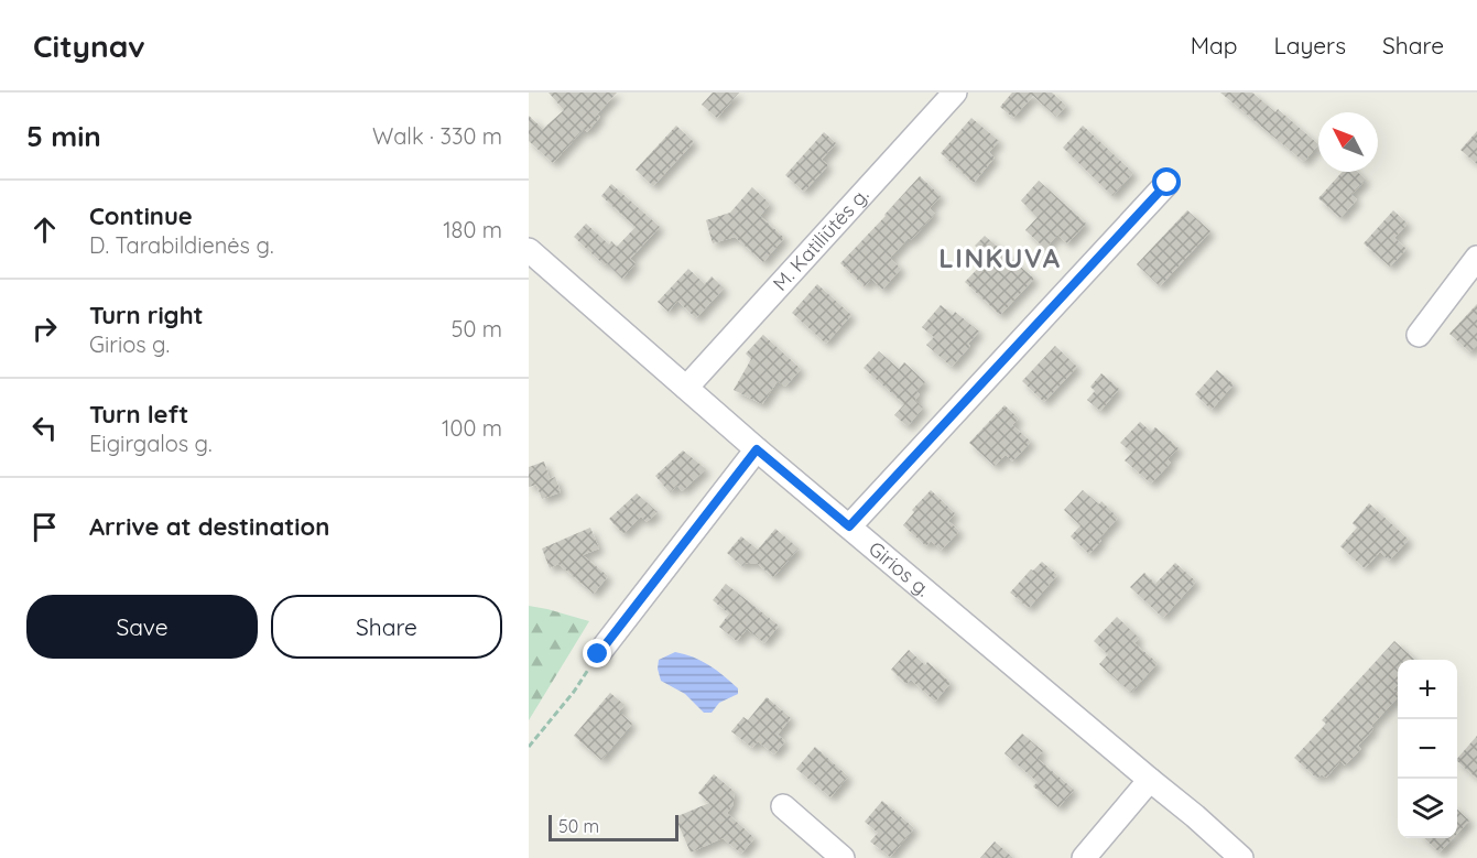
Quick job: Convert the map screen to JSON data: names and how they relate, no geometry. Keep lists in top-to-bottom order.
{
  "streets": {
    "street": ["M. Katiliūtės g.", "Girios g."]
  },
  "crossings": [
    ["M. Katiliūtės g.", "Girios g."]
  ],
  "districts": ["LINKUVA"],
  "scale_bar": "50 m",
  "north": "top left",
  "page": {
    "header": "Citynav",
    "nav": ["Map", "Layers", "Share"],
    "heading": ["5 min", "Walk · 330 m"],
    "list": [
      ["Continue", "D. Tarabildienės g.", "180 m"],
      ["Turn right", "Girios g.", "50 m"],
      ["Turn left", "Eigirgalos g.", "100 m"],
      "Arrive at destination"
    ],
    "buttons": ["Save", "Share"],
    "map_buttons": ["+", "−"],
    "scale": "50 m"
  }
}
